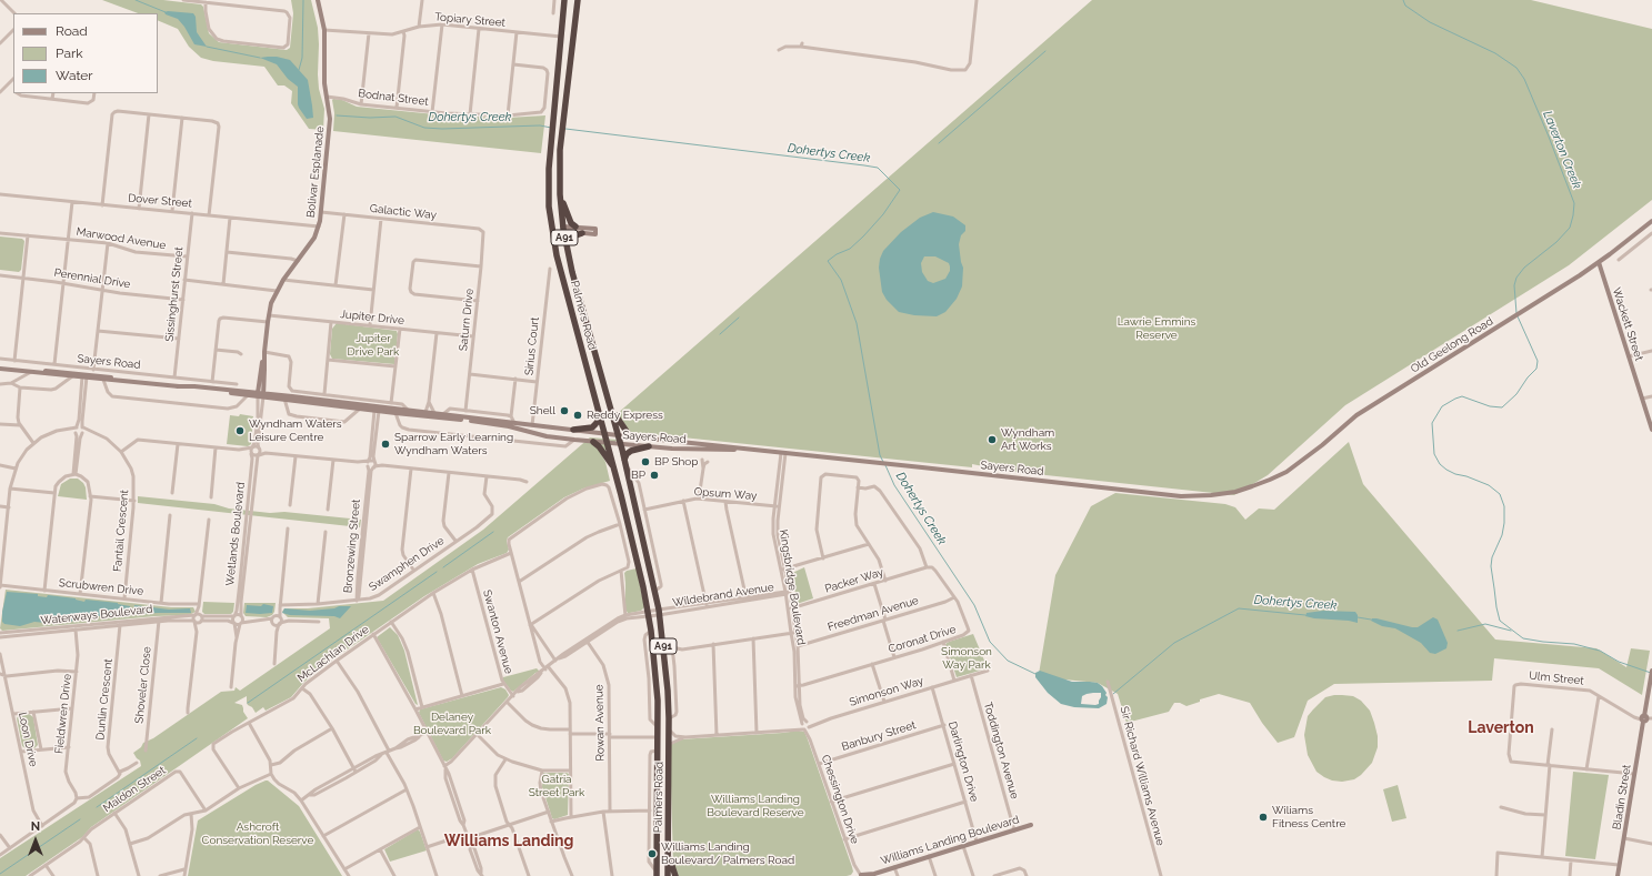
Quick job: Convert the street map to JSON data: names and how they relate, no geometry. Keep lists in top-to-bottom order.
{
  "streets": {
    "highway": ["A91", "Palmers Road"],
    "main road": [
      "Bolivar Esplanade",
      "Wackett Street",
      "Old Geelong Road",
      "Sayers Road",
      "Bladin Street",
      "Williams Landing Boulevard"
    ],
    "street": [
      "Topiary Street",
      "Bodnat Street",
      "Dover Street",
      "Galactic Way",
      "Marwood Avenue",
      "Perennial Drive",
      "Sissinghurst Street",
      "Jupiter Drive",
      "Saturn Drive",
      "Sirius Court",
      "Opsum Way",
      "Fantail Crescent",
      "Wetlands Boulevard",
      "Bronzewing Street",
      "Swamphen Drive",
      "Packer Way",
      "Scrubwren Drive",
      "Kingsbridge Boulevard",
      "Wildebrand Avenue",
      "Freedman Avenue",
      "Waterways Boulevard",
      "Swanton Avenue",
      "Coronat Drive",
      "McLachlan Drive",
      "Ulm Street",
      "Shoveler Close",
      "Simonson Way",
      "Dunlin Crescent",
      "Fieldwren Drive",
      "Rowan Avenue",
      "Banbury Street",
      "Loon Drive",
      "Toddington Avenue",
      "Darlington Drive",
      "Sir Richard Williams Avenue",
      "Maldon Street",
      "Chessington Drive"
    ]
  },
  "crossings": [
    ["Topiary Street", "Bolivar Esplanade"],
    ["Topiary Street", "Palmers Road"],
    ["Bodnat Street", "Bolivar Esplanade"],
    ["Bolivar Esplanade", "Dover Street"],
    ["Bolivar Esplanade", "Galactic Way"],
    ["Bolivar Esplanade", "Jupiter Drive"],
    ["Bolivar Esplanade", "Sayers Road"],
    ["Dover Street", "Sissinghurst Street"],
    ["Galactic Way", "Saturn Drive"],
    ["Marwood Avenue", "Sissinghurst Street"],
    ["Perennial Drive", "Sissinghurst Street"],
    ["Sissinghurst Street", "Sayers Road"],
    ["Palmers Road", "Sayers Road"],
    ["Palmers Road", "Opsum Way"],
    ["Palmers Road", "Wildebrand Avenue"],
    ["Jupiter Drive", "Saturn Drive"],
    ["Saturn Drive", "Sayers Road"],
    ["Wackett Street", "Old Geelong Road"],
    ["Old Geelong Road", "Sayers Road"],
    ["Sirius Court", "Sayers Road"],
    ["Sayers Road", "Kingsbridge Boulevard"],
    ["Opsum Way", "Kingsbridge Boulevard"],
    ["Fantail Crescent", "Scrubwren Drive"],
    ["Bronzewing Street", "Swamphen Drive"],
    ["Packer Way", "Kingsbridge Boulevard"],
    ["Packer Way", "Coronat Drive"],
    ["Kingsbridge Boulevard", "Wildebrand Avenue"],
    ["Kingsbridge Boulevard", "Freedman Avenue"],
    ["Kingsbridge Boulevard", "Coronat Drive"],
    ["Kingsbridge Boulevard", "Simonson Way"],
    ["Kingsbridge Boulevard", "Chessington Drive"],
    ["Freedman Avenue", "Coronat Drive"],
    ["Waterways Boulevard", "Shoveler Close"],
    ["Waterways Boulevard", "Dunlin Crescent"],
    ["Waterways Boulevard", "Fieldwren Drive"],
    ["Swanton Avenue", "McLachlan Drive"],
    ["Ulm Street", "Bladin Street"],
    ["Simonson Way", "Toddington Avenue"],
    ["Simonson Way", "Darlington Drive"],
    ["Simonson Way", "Chessington Drive"],
    ["Banbury Street", "Darlington Drive"],
    ["Banbury Street", "Chessington Drive"],
    ["Toddington Avenue", "Williams Landing Boulevard"],
    ["Darlington Drive", "Williams Landing Boulevard"],
    ["Chessington Drive", "Williams Landing Boulevard"]
  ],
  "districts": ["Laverton", "Williams Landing"],
  "water": ["Dohertys Creek", "Laverton Creek"],
  "parks": [
    "Lawrie Emmins Reserve",
    "Jupiter Drive Park",
    "Simonson Way Park",
    "Delaney Boulevard Park",
    "Gatria Street Park",
    "Williams Landing Boulevard Reserve",
    "Ashcroft Conservation Reserve"
  ],
  "places": [
    "Shell",
    "Reddy Express",
    "Wyndham Waters Leisure Centre",
    "Wyndham Art Works",
    "Sparrow Early Learning Wyndham Waters",
    "BP Shop",
    "BP",
    "Wiliams Fitness Centre",
    "Williams Landing Boulevard/ Palmers Road"
  ],
  "legend": ["Road", "Park", "Water"],
  "north": "top"
}
